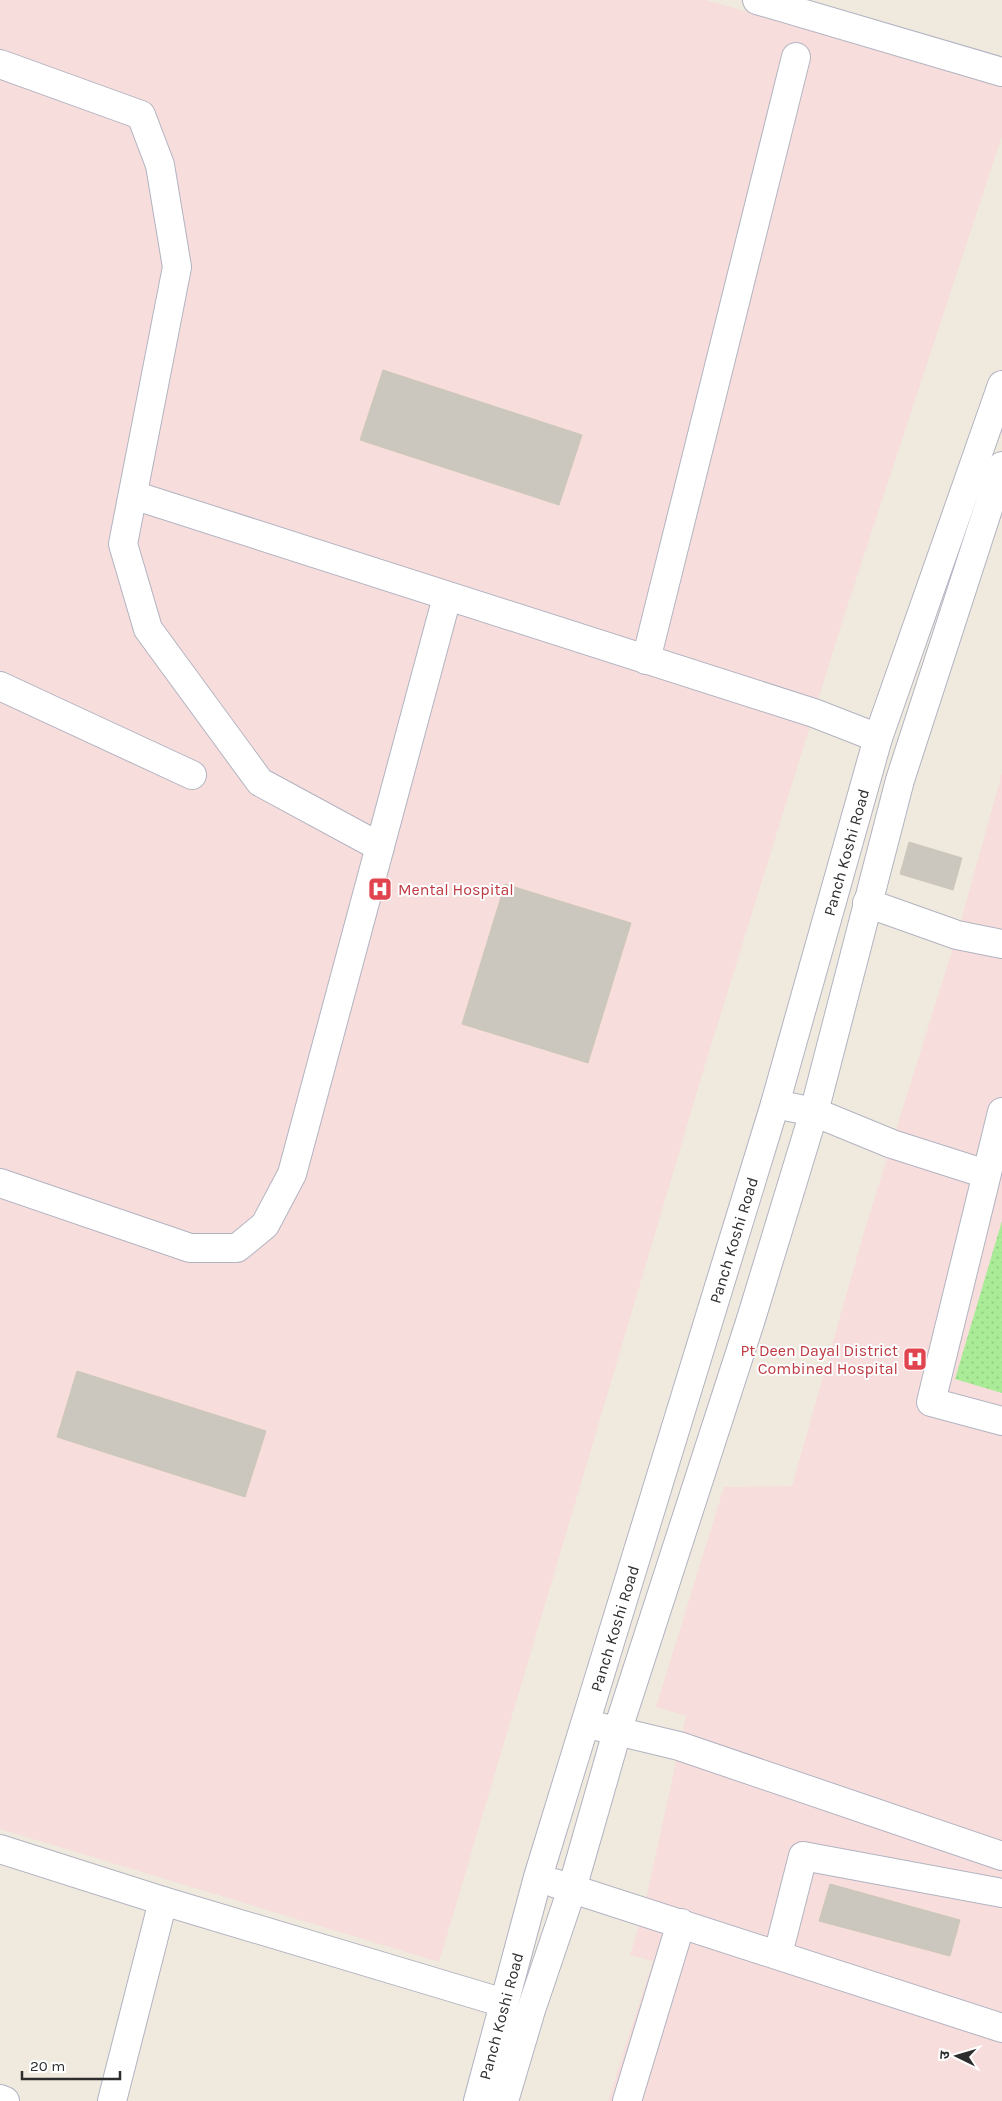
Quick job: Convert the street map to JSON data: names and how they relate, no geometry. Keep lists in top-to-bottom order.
{
  "streets": {
    "street": ["Panch Koshi Road"]
  },
  "places": {
    "hospital": ["Mental Hospital", "Pt Deen Dayal District Combined Hospital"]
  },
  "scale_bar": "20 m",
  "north": "left"
}
